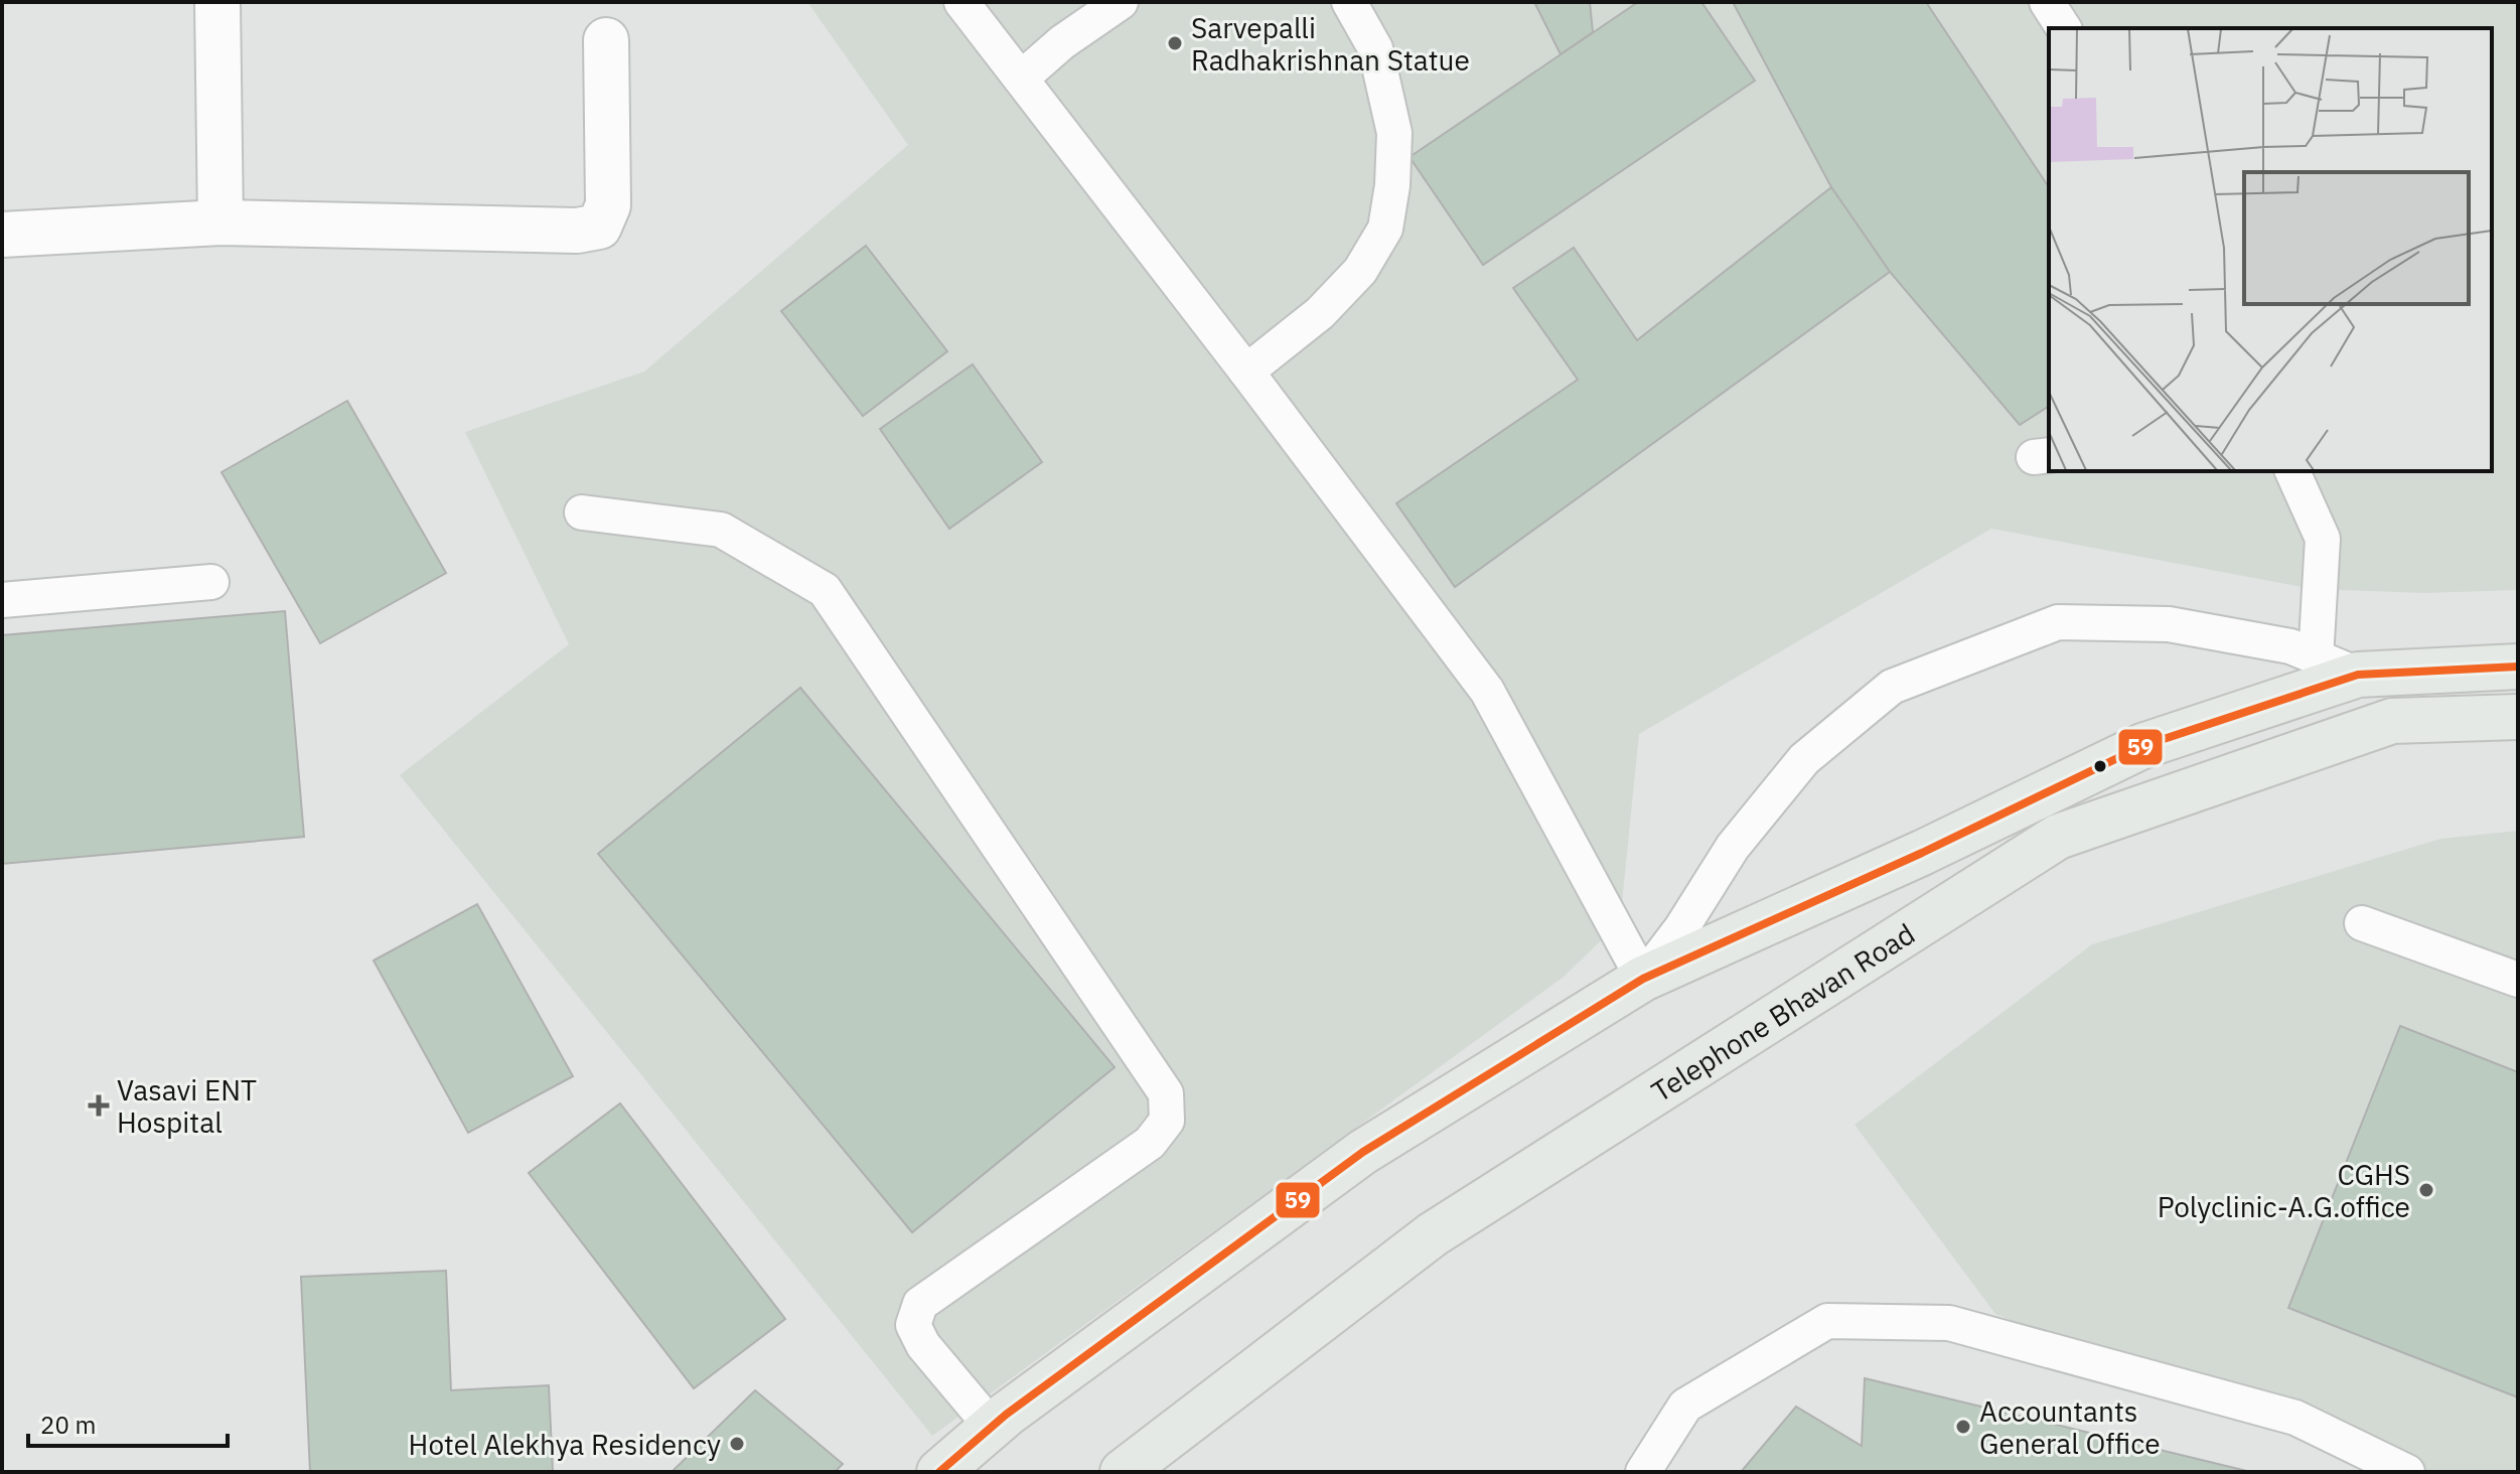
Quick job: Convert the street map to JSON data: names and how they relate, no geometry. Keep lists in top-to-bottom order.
{
  "streets": {
    "main road": ["Telephone Bhavan Road"]
  },
  "places": {
    "other": [
      "Sarvepalli Radhakrishnan Statue",
      "CGHS Polyclinic-A.G.office",
      "Accountants General Office",
      "Hotel Alekhya Residency"
    ],
    "health": ["Vasavi ENT Hospital"]
  },
  "lines": ["transit line 59"],
  "scale_bar": "20 m"
}
